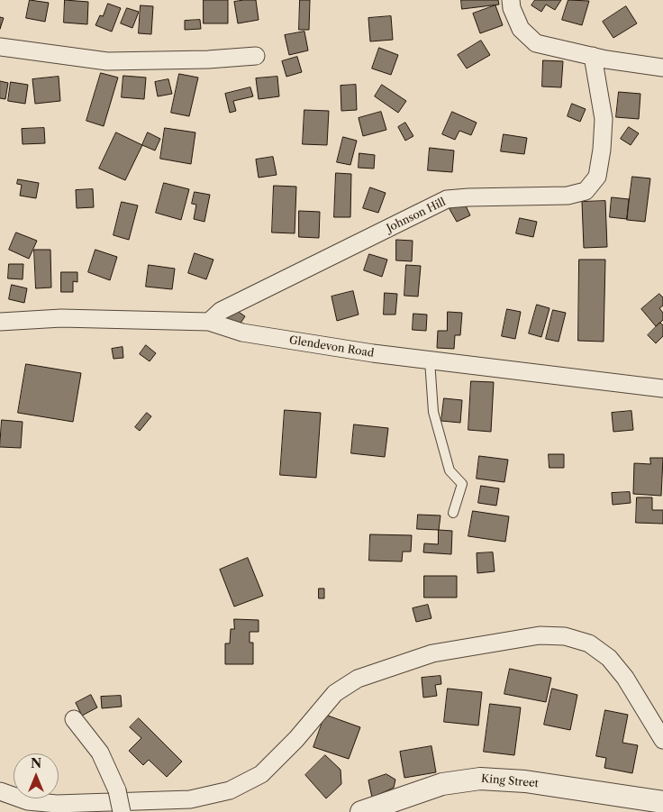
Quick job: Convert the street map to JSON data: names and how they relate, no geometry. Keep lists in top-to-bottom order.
{
  "streets": {
    "street": ["Johnson Hill", "Glendevon Road", "King Street"]
  },
  "crossings": [
    ["Johnson Hill", "Glendevon Road"]
  ],
  "north": "top"
}
